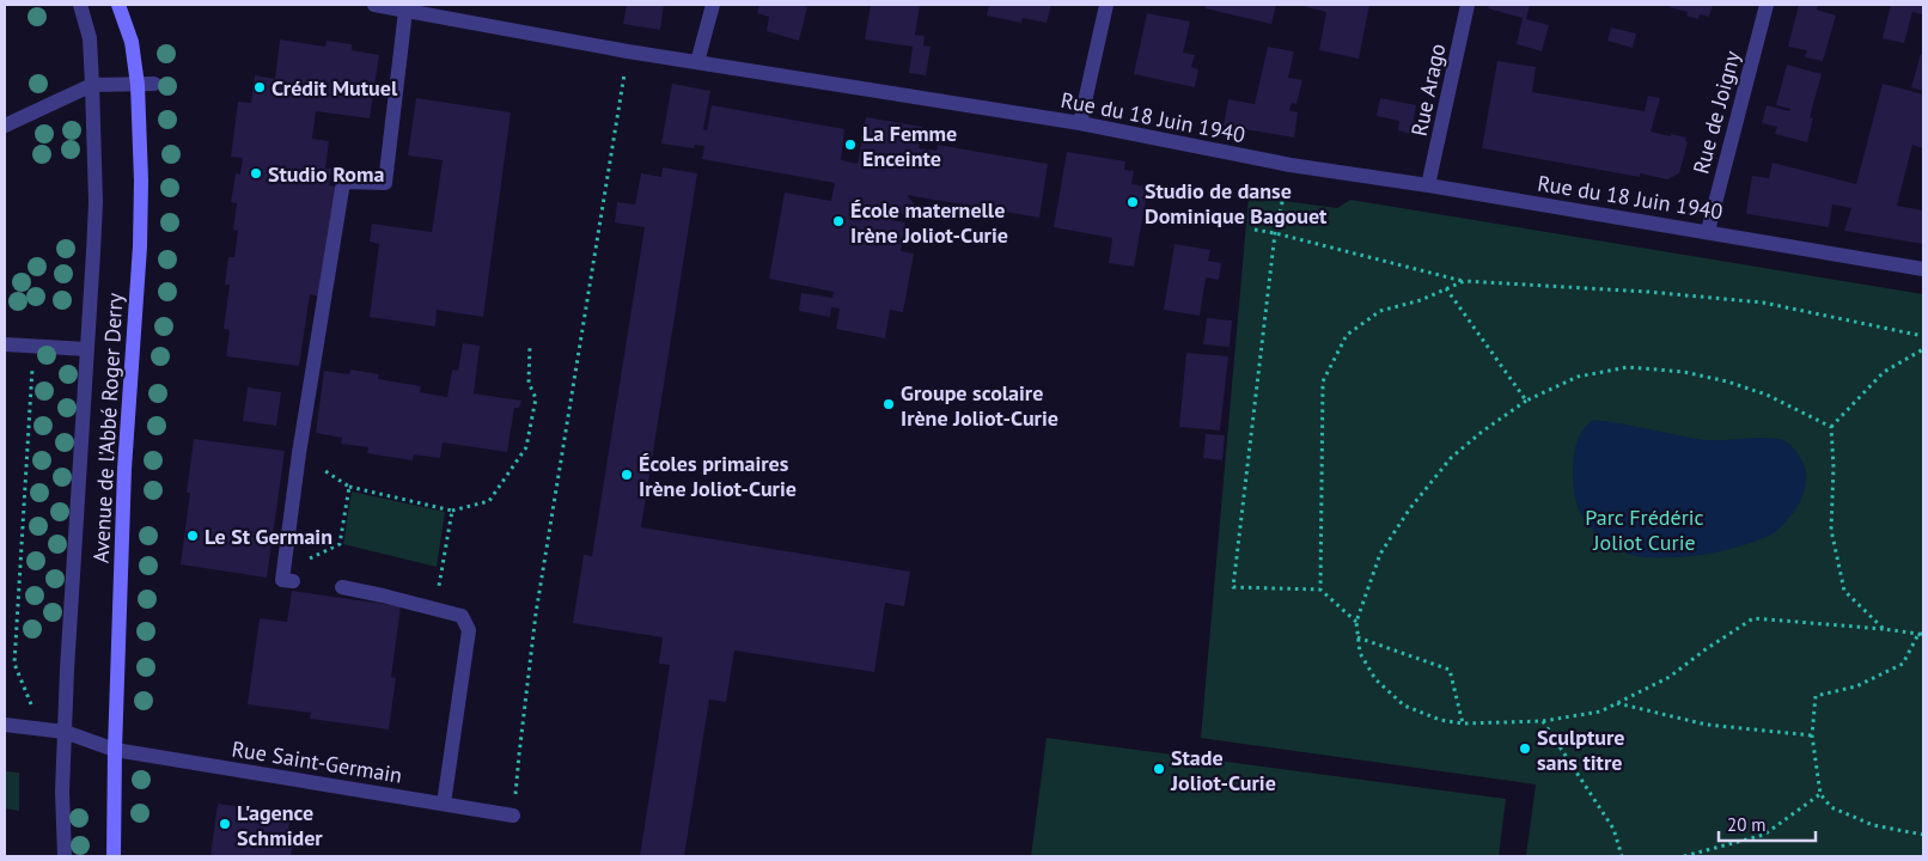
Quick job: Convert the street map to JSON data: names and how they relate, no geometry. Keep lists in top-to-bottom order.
{
  "streets": {
    "main road": ["Avenue de l'Abbé Roger Derry"],
    "street": [
      "Rue Arago",
      "Rue de Joigny",
      "Rue du 18 Juin 1940",
      "Rue Saint-Germain"
    ]
  },
  "crossings": [
    ["Rue Arago", "Rue du 18 Juin 1940"],
    ["Rue de Joigny", "Rue du 18 Juin 1940"],
    ["Avenue de l'Abbé Roger Derry", "Rue Saint-Germain"]
  ],
  "parks": ["Parc Frédéric Joliot Curie"],
  "places": [
    "Crédit Mutuel",
    "La Femme Enceinte",
    "Studio Roma",
    "Studio de danse Dominique Bagouet",
    "École maternelle Irène Joliot-Curie",
    "Groupe scolaire Irène Joliot-Curie",
    "Écoles primaires Irène Joliot-Curie",
    "Le St Germain",
    "Sculpture sans titre",
    "Stade Joliot-Curie",
    "L'agence Schmider"
  ],
  "scale_bar": "20 m"
}
